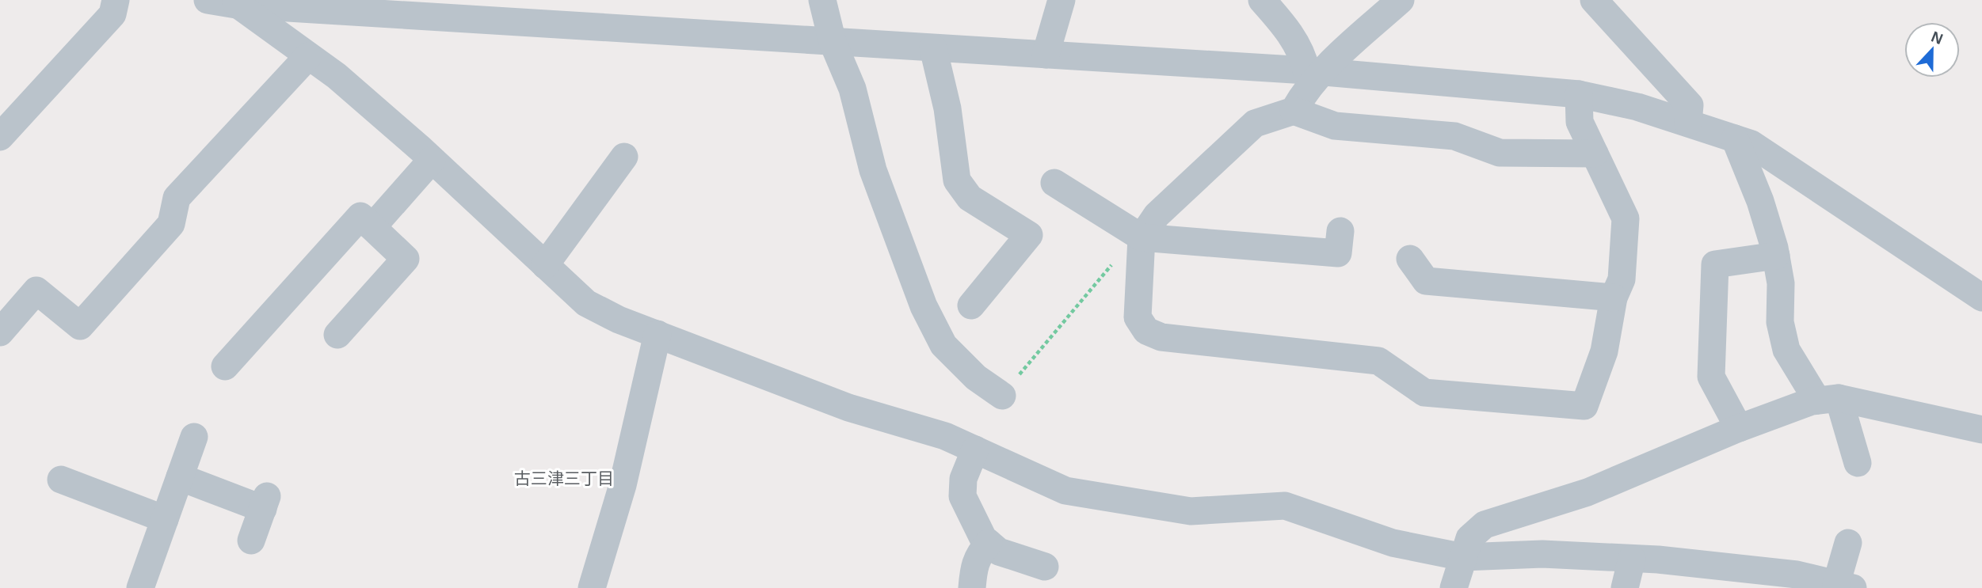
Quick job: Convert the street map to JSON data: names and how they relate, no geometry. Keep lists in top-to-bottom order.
{
  "districts": ["古三津三丁目"],
  "north": "top"
}
